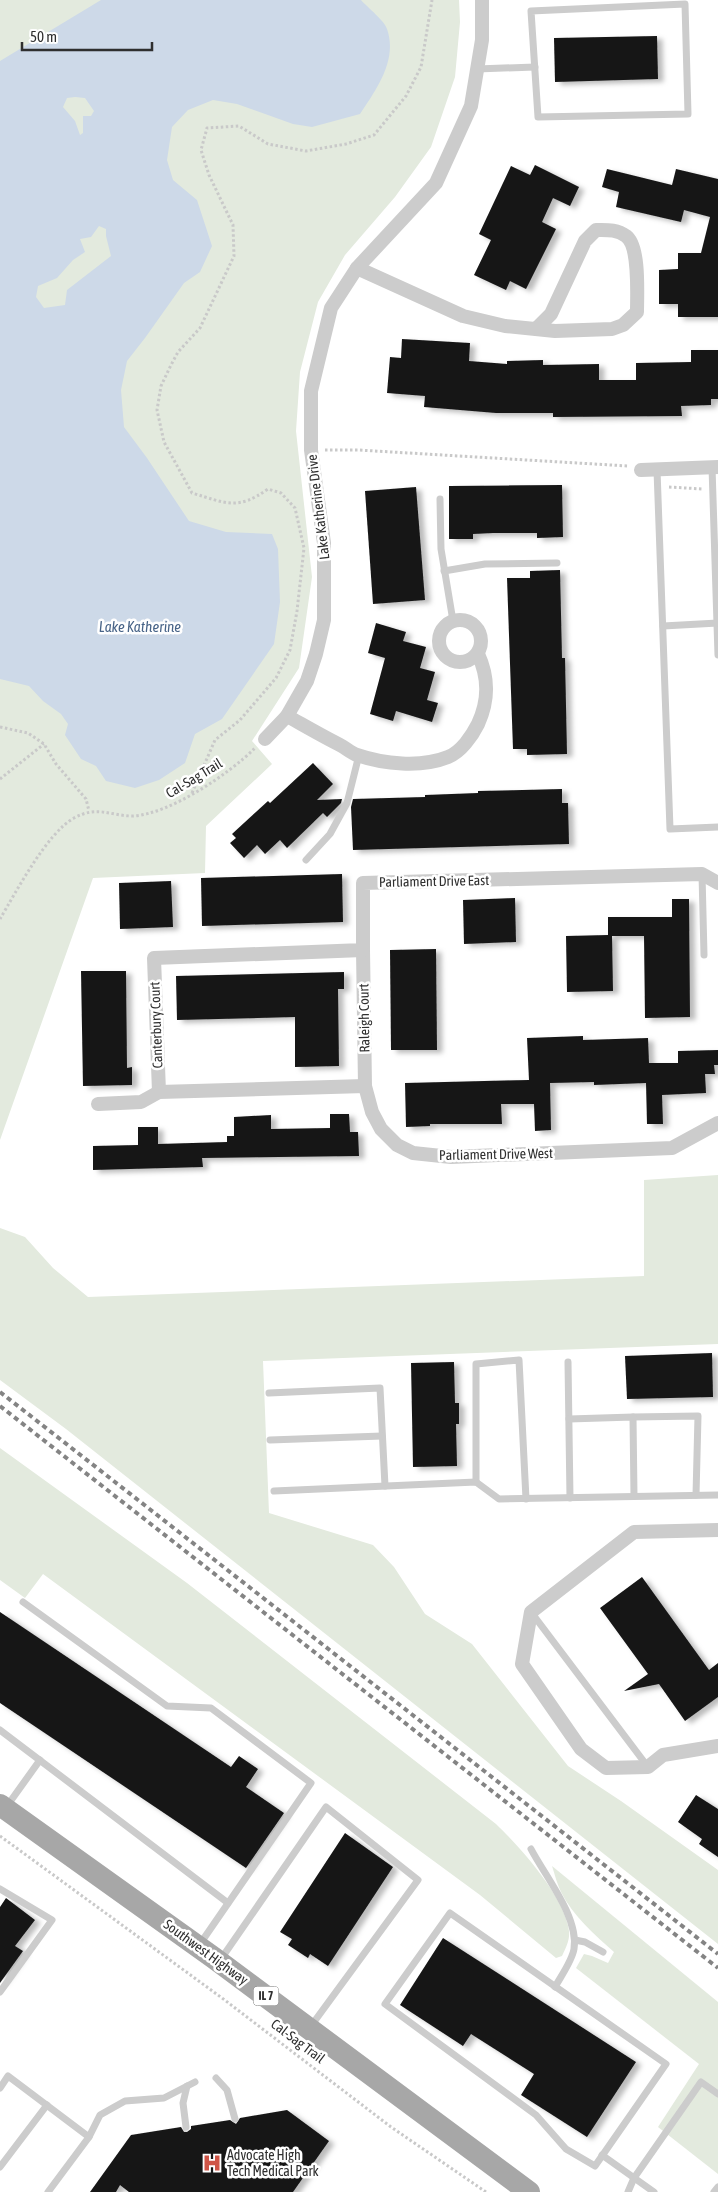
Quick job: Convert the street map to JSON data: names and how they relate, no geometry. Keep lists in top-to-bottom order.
{
  "streets": {
    "main road": ["Southwest Highway", "IL 7"],
    "street": [
      "Lake Katherine Drive",
      "Parliament Drive East",
      "Raleigh Court",
      "Canterbury Court",
      "Parliament Drive West"
    ],
    "path": ["Cal-Sag Trail"]
  },
  "crossings": [
    ["Lake Katherine Drive", "Cal-Sag Trail"],
    ["Parliament Drive East", "Raleigh Court"],
    ["Parliament Drive East", "Canterbury Court"],
    ["Raleigh Court", "Canterbury Court"],
    ["Raleigh Court", "Parliament Drive West"]
  ],
  "water": ["Lake Katherine"],
  "places": {
    "hospital": ["Advocate High Tech Medical Park"]
  },
  "scale_bar": "50 m"
}
